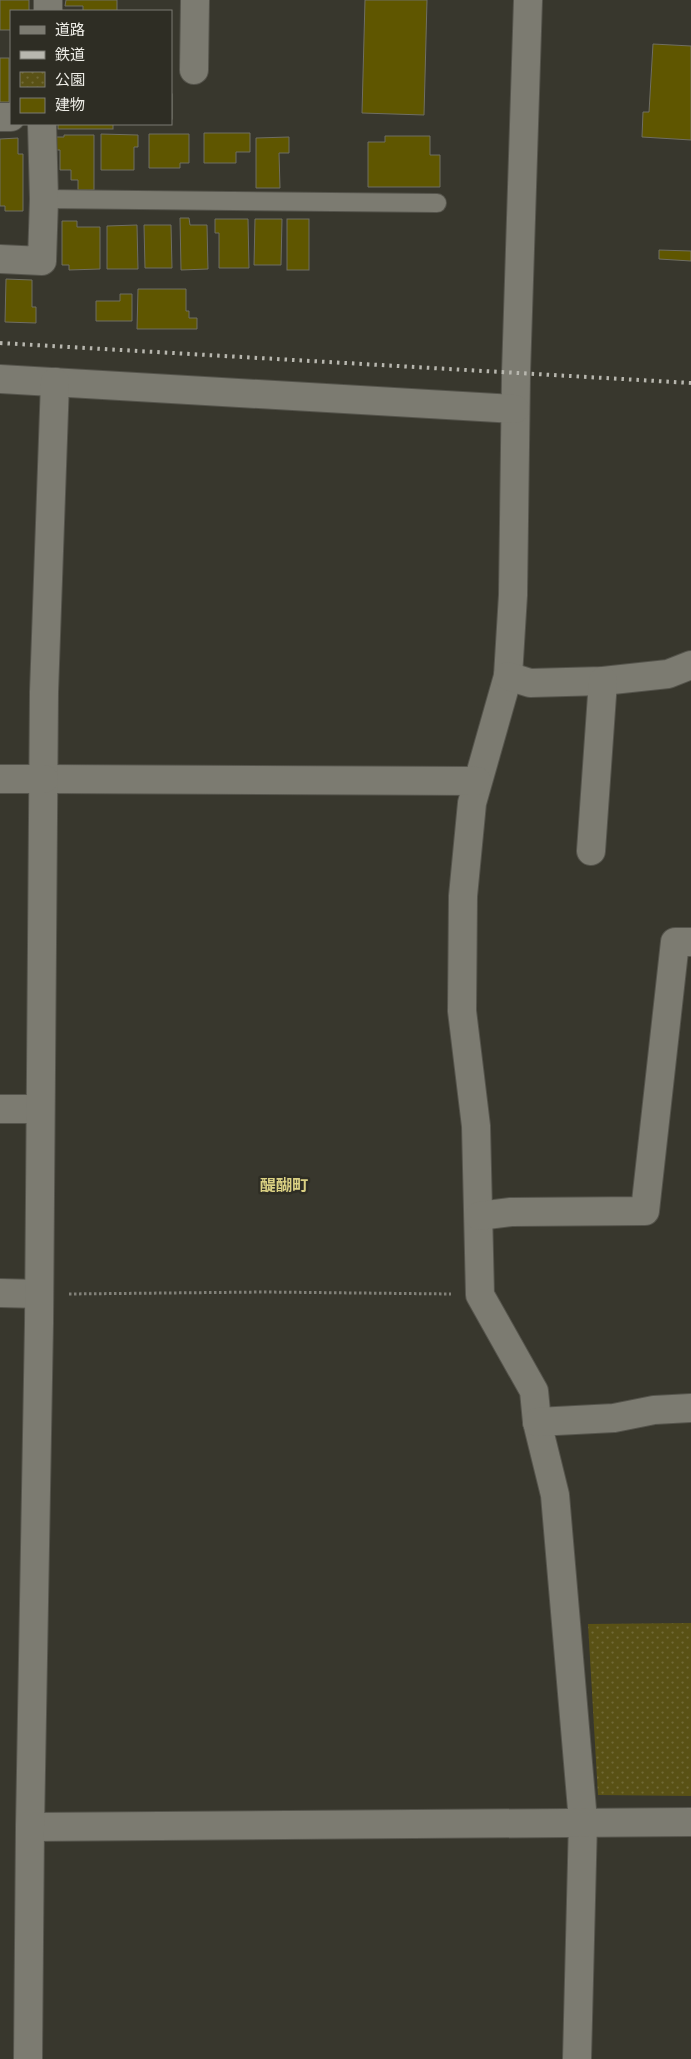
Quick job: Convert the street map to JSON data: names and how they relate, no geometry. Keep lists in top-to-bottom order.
{
  "districts": ["醍醐町"],
  "legend": [
    "道路",
    "鉄道",
    "公園",
    "建物"
  ]
}
